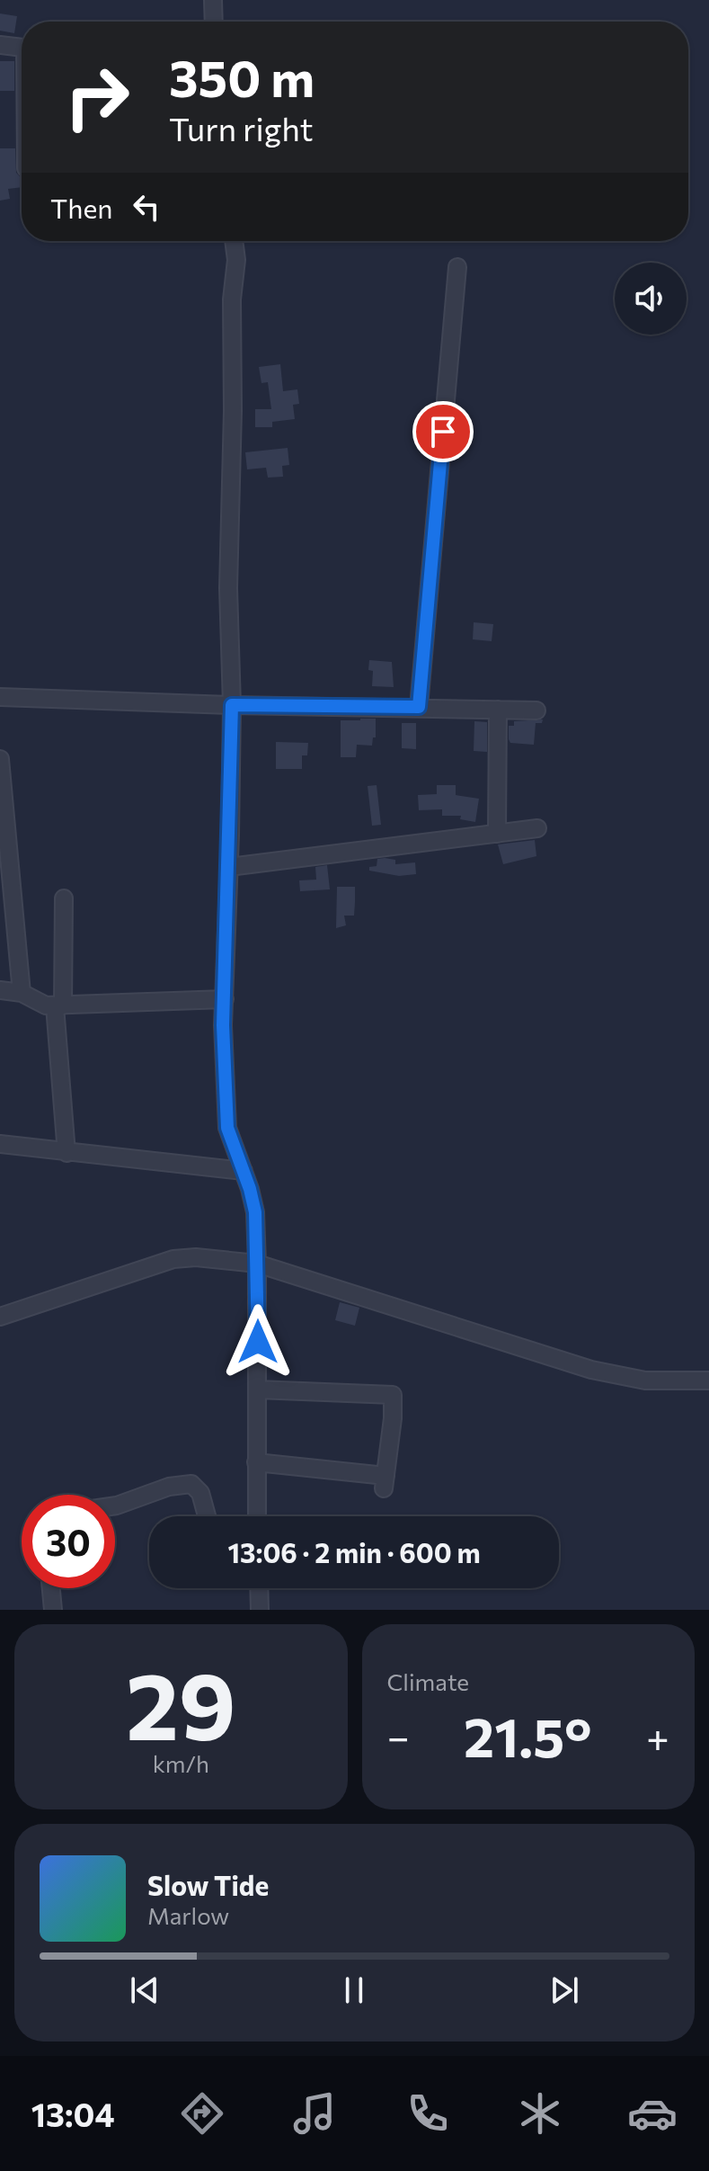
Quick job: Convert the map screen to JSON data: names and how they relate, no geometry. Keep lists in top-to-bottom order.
{
  "page": {
    "turn": ["350 m", "Turn right"],
    "then": "Then",
    "limit": "30",
    "trip": "13:06 · 2 min · 600 m",
    "tile": [
      ["29", "km/h"],
      "Climate"
    ],
    "heat": ["−", "21.5°", "+"],
    "song": ["Slow Tide", "Marlow"],
    "tabs": "13:04"
  }
}
